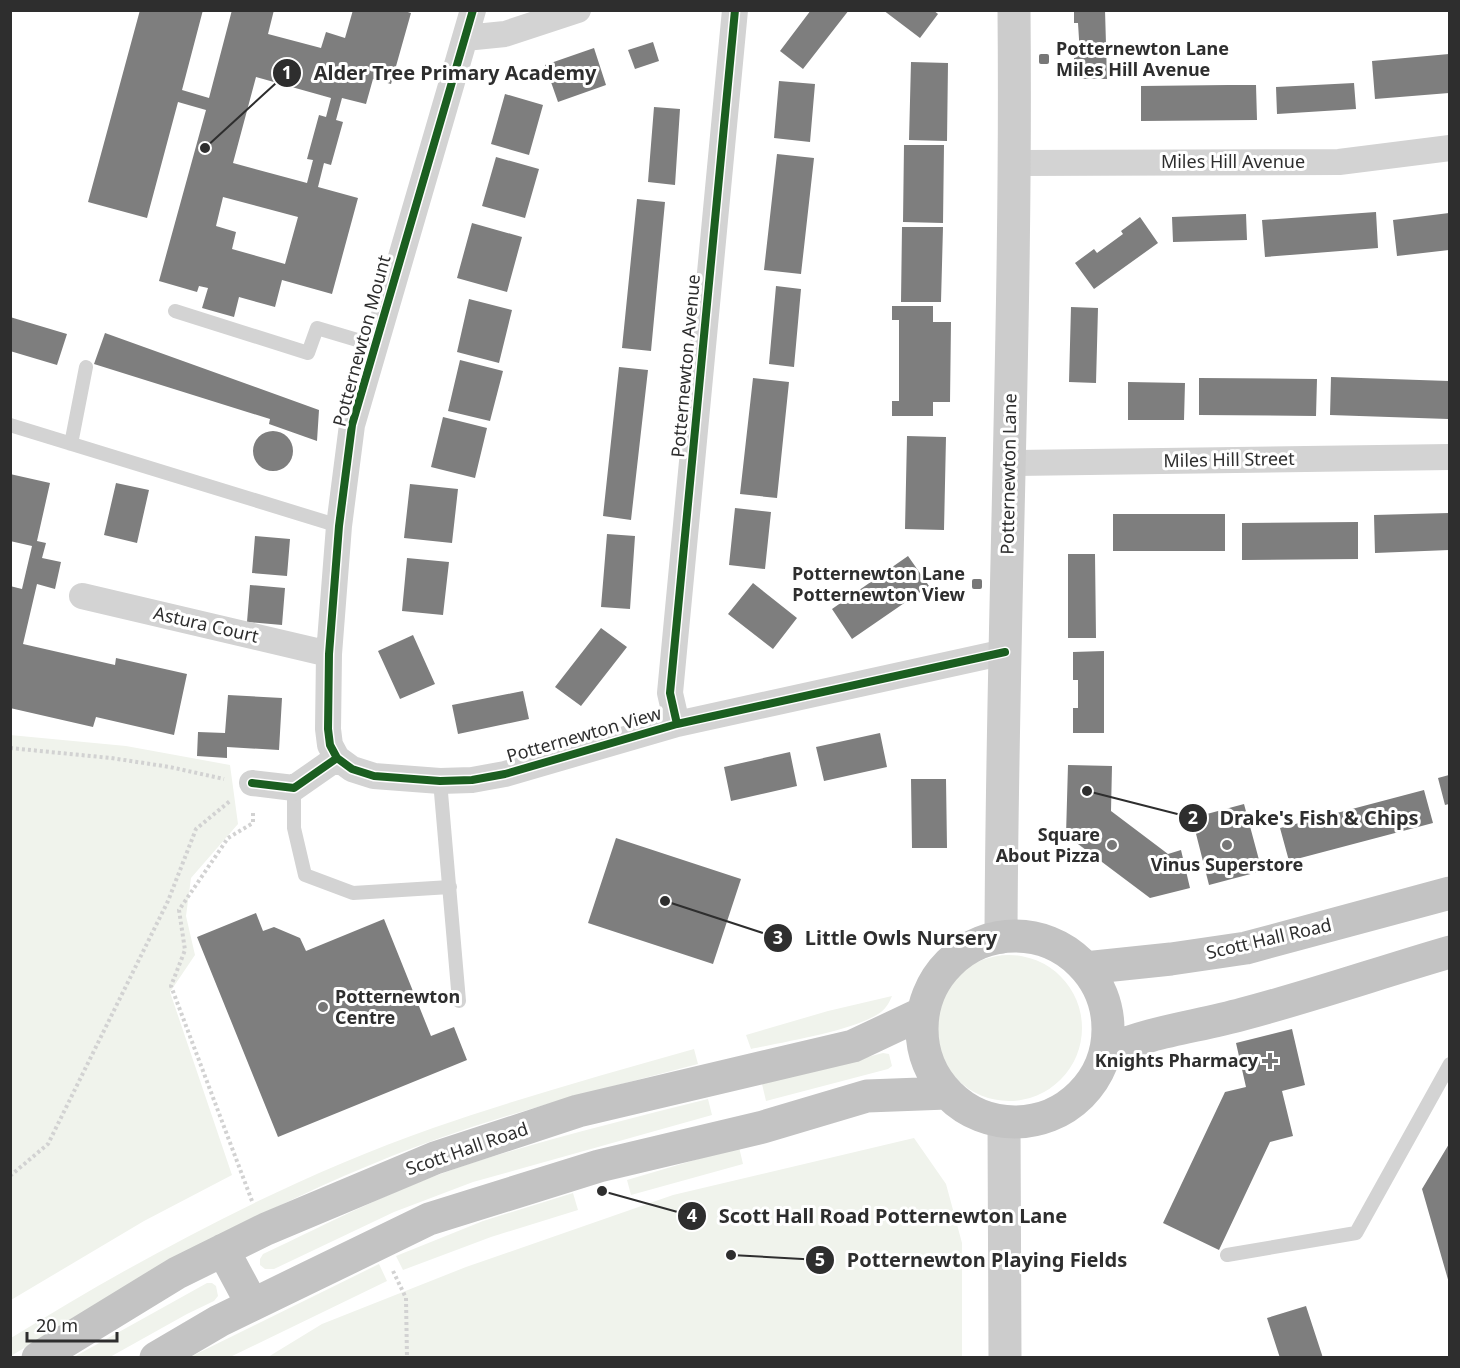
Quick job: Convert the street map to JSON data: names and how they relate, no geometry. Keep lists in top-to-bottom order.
{
  "streets": {
    "highway": ["Scott Hall Road"],
    "main road": ["Potternewton Lane"],
    "street": [
      "Miles Hill Avenue",
      "Potternewton Mount",
      "Potternewton Avenue",
      "Miles Hill Street",
      "Astura Court",
      "Potternewton View"
    ]
  },
  "crossings": [
    ["Miles Hill Avenue", "Potternewton Lane"],
    ["Potternewton Mount", "Astura Court"],
    ["Potternewton Mount", "Potternewton View"],
    ["Potternewton Avenue", "Potternewton View"],
    ["Miles Hill Street", "Potternewton Lane"],
    ["Potternewton Lane", "Potternewton View"],
    ["Potternewton Lane", "Scott Hall Road"]
  ],
  "places": {
    "transit": ["Potternewton Lane Miles Hill Avenue", "Potternewton Lane Potternewton View"],
    "other": [
      "Alder Tree Primary Academy",
      "Drake's Fish & Chips",
      "Square About Pizza",
      "Vinus Superstore",
      "Little Owls Nursery",
      "Potternewton Centre",
      "Scott Hall Road Potternewton Lane",
      "Potternewton Playing Fields"
    ],
    "health": ["Knights Pharmacy"]
  },
  "scale_bar": "20 m"
}
